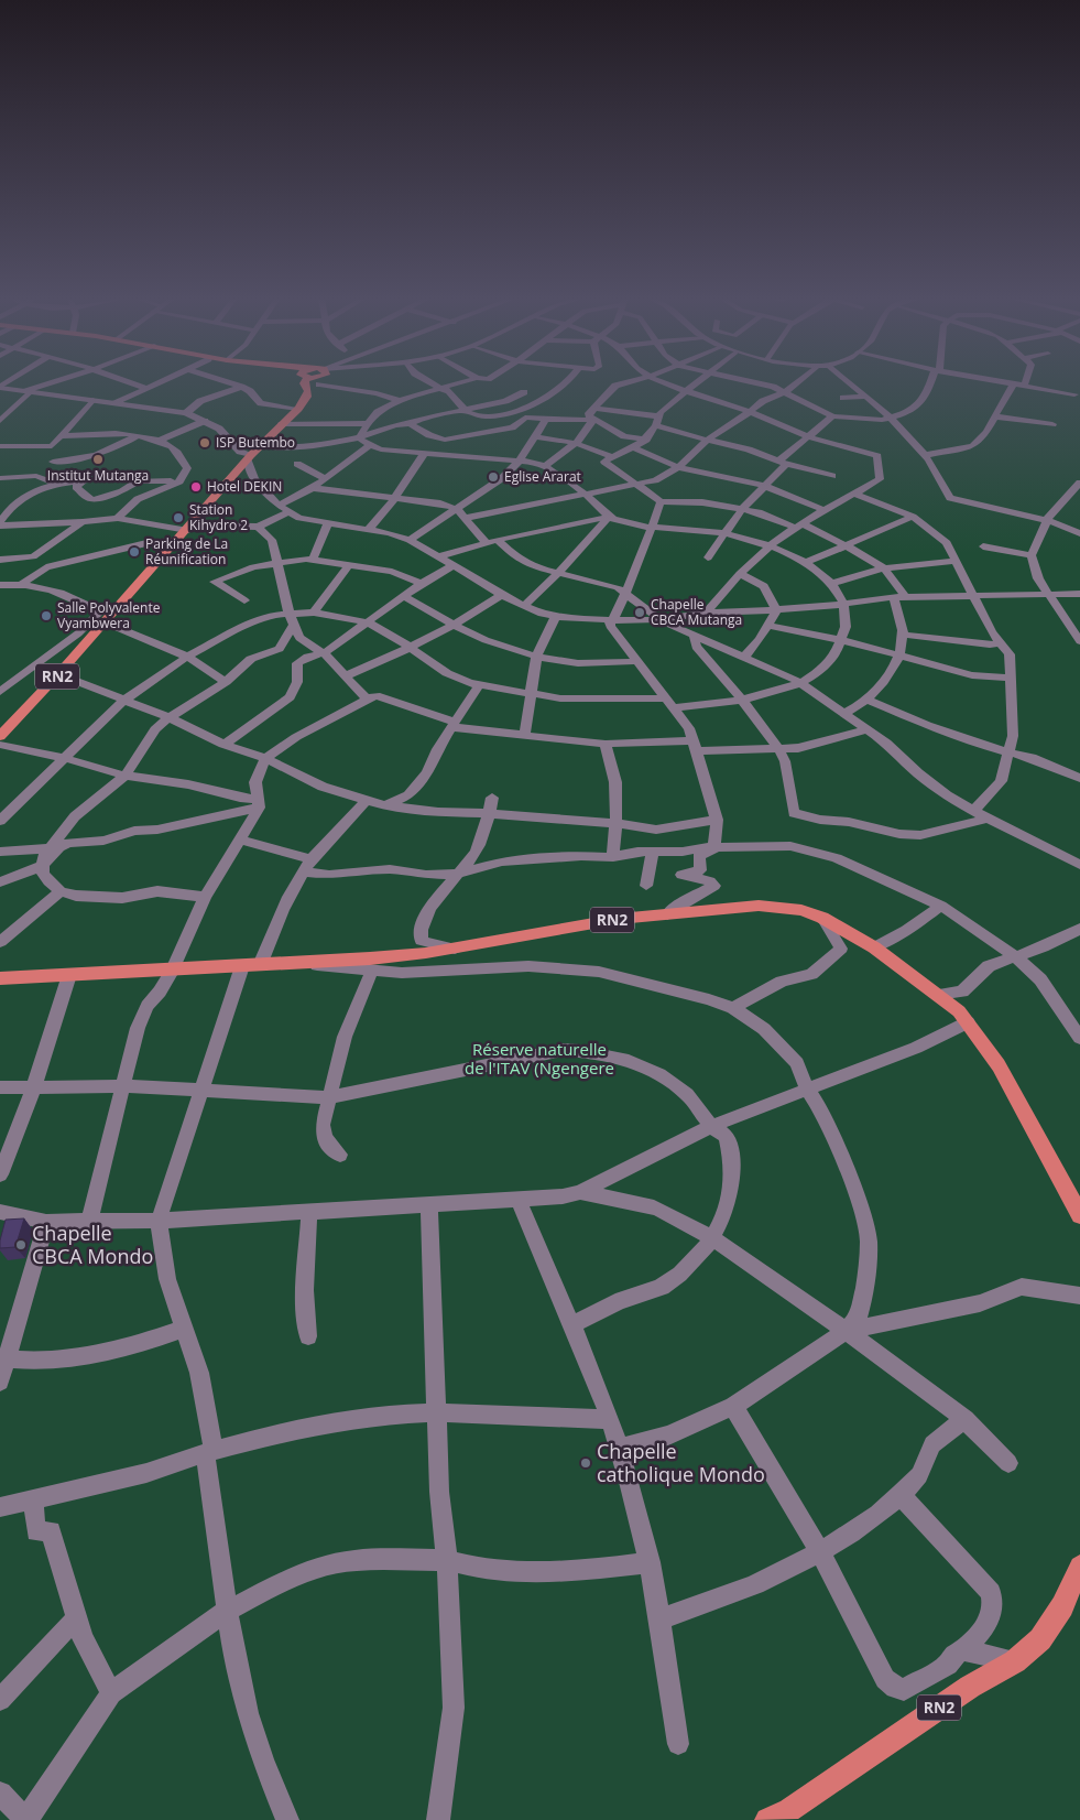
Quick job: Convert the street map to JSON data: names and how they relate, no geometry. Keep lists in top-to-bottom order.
{
  "streets": {
    "highway": ["RN2"]
  },
  "parks": ["Réserve naturelle de l'ITAV (Ngengere"],
  "places": [
    "ISP Butembo",
    "Institut Mutanga",
    "Eglise Ararat",
    "Hotel DEKIN",
    "Station Kihydro 2",
    "Parking de La Réunification",
    "Chapelle CBCA Mutanga",
    "Salle Polyvalente Vyambwera",
    "Chapelle CBCA Mondo",
    "Chapelle catholique Mondo"
  ]
}
